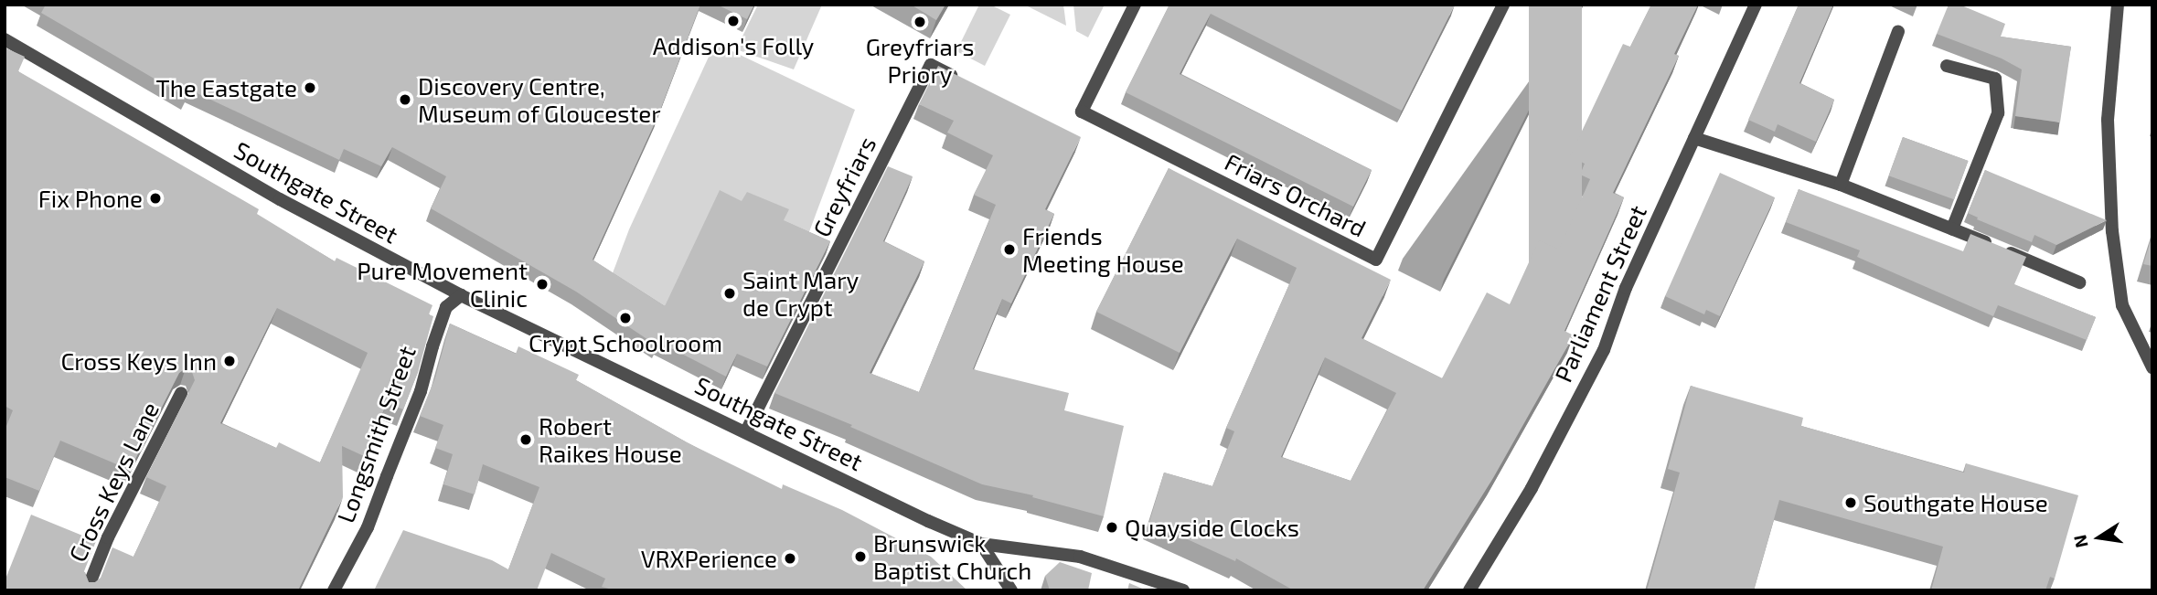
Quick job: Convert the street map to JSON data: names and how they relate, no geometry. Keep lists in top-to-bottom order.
{
  "streets": {
    "street": [
      "Greyfriars",
      "Southgate Street",
      "Friars Orchard",
      "Parliament Street",
      "Longsmith Street",
      "Cross Keys Lane"
    ]
  },
  "crossings": [
    ["Greyfriars", "Southgate Street"],
    ["Southgate Street", "Longsmith Street"]
  ],
  "places": [
    "Addison's Folly",
    "Greyfriars Priory",
    "The Eastgate",
    "Discovery Centre, Museum of Gloucester",
    "Fix Phone",
    "Friends Meeting House",
    "Pure Movement Clinic",
    "Saint Mary de Crypt",
    "Crypt Schoolroom",
    "Cross Keys Inn",
    "Robert Raikes House",
    "Southgate House",
    "Quayside Clocks",
    "Brunswick Baptist Church",
    "VRXPerience"
  ],
  "north": "left"
}
